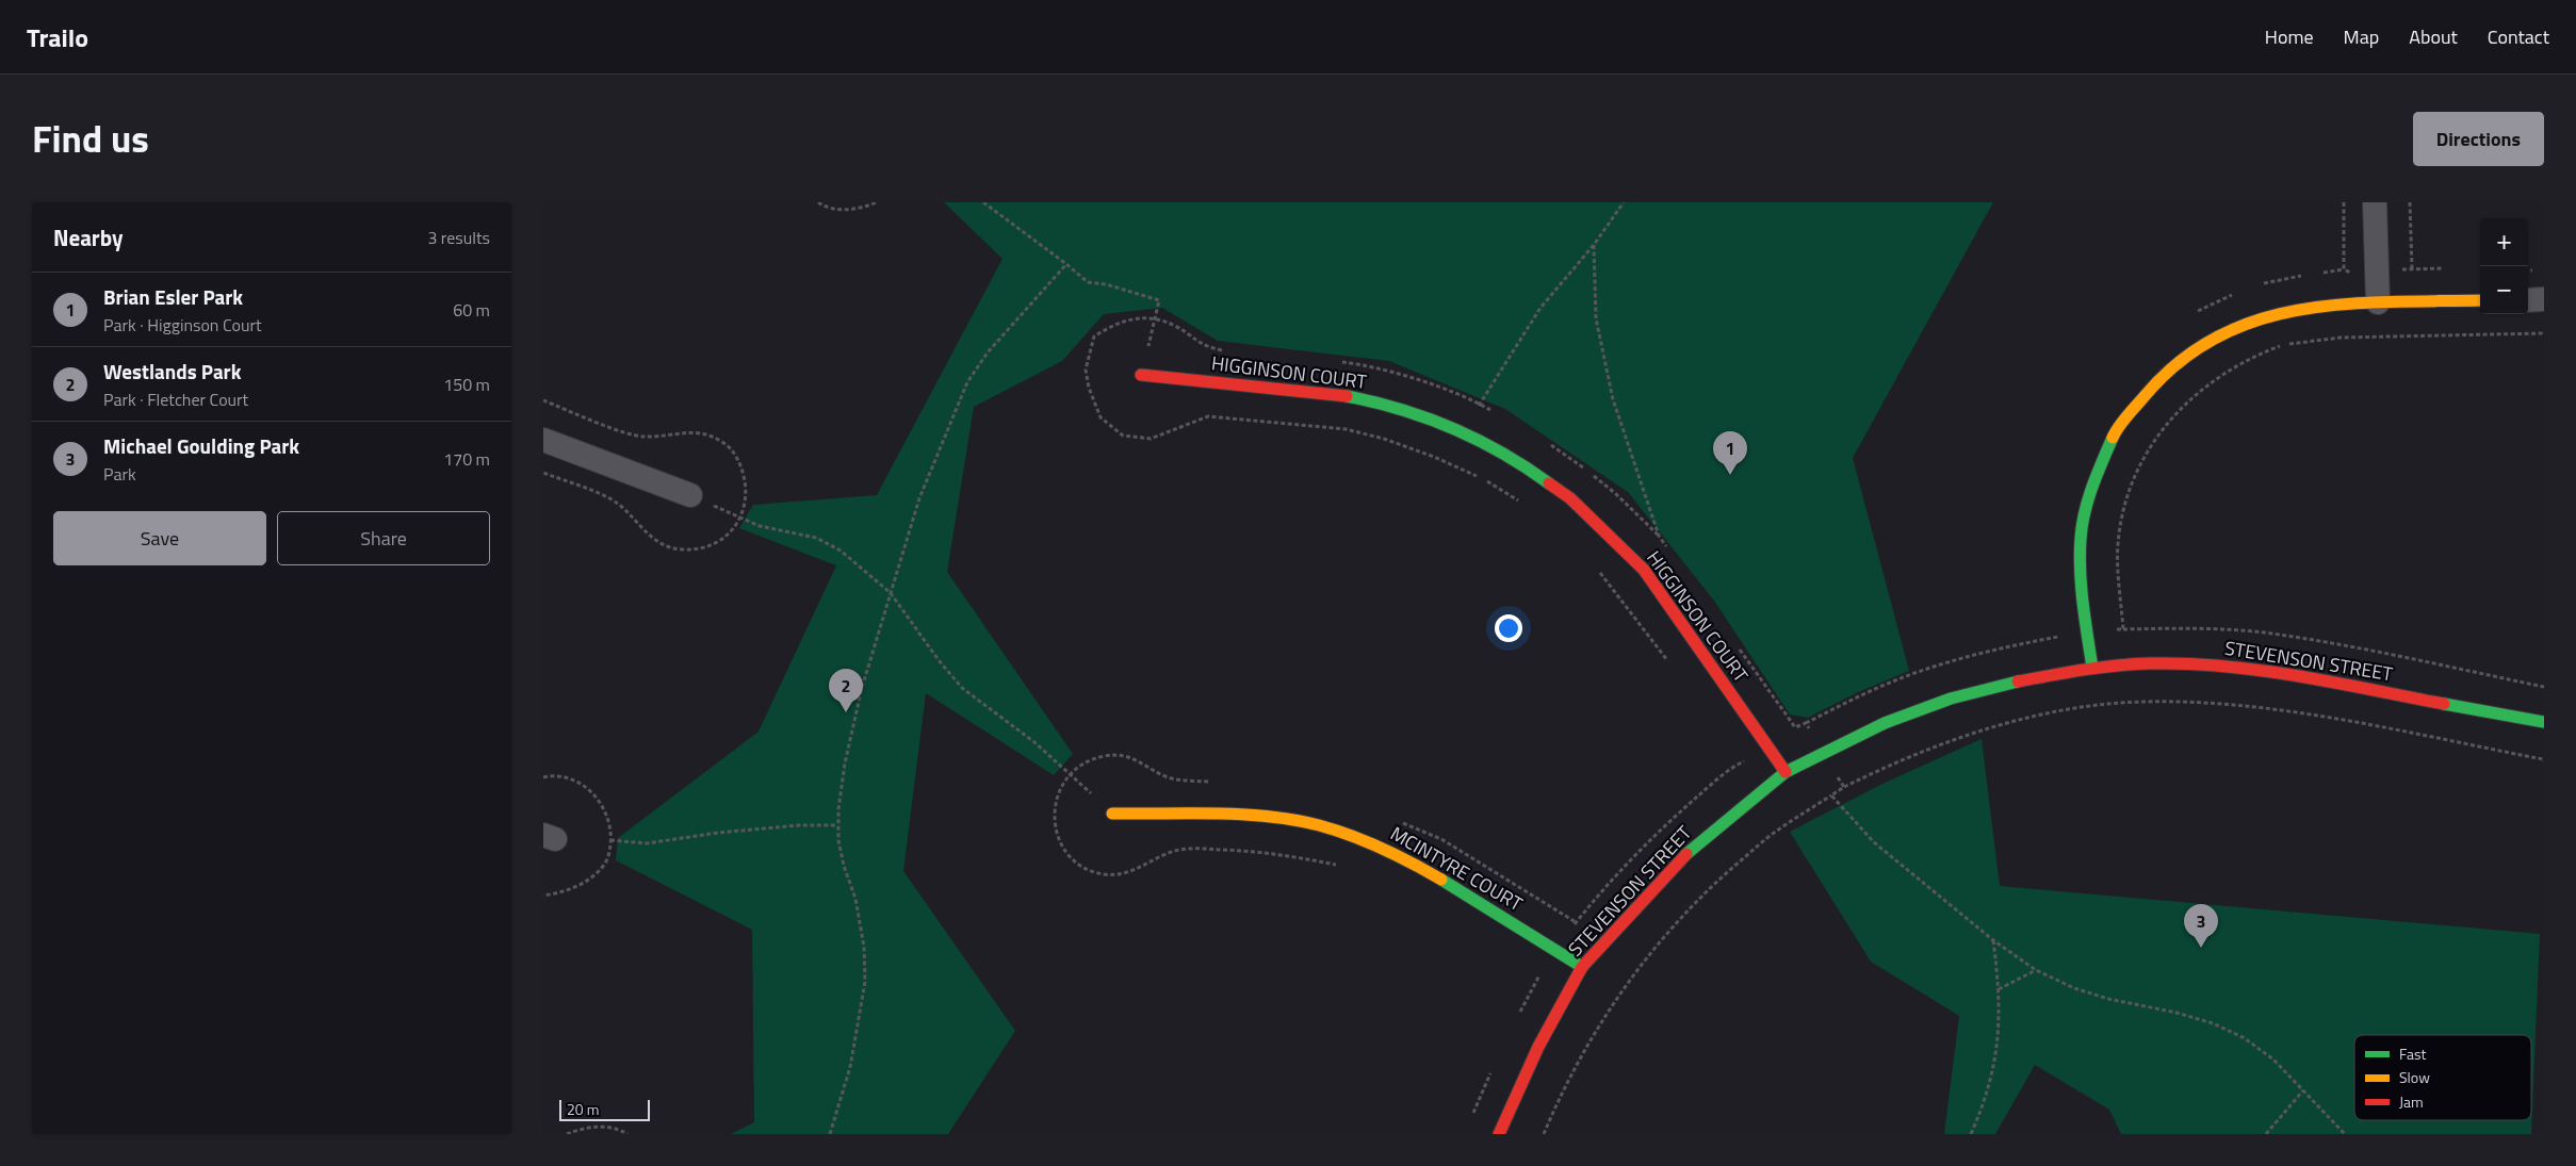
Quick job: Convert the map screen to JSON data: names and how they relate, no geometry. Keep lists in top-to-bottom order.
{
  "streets": {
    "street": ["HIGGINSON COURT", "STEVENSON STREET", "MCINTYRE COURT"]
  },
  "crossings": [
    ["HIGGINSON COURT", "STEVENSON STREET"],
    ["STEVENSON STREET", "MCINTYRE COURT"]
  ],
  "legend": ["Fast", "Slow", "Jam"],
  "scale_bar": "20 m",
  "page": {
    "header": "Trailo",
    "nav": [
      "Home",
      "Map",
      "About",
      "Contact"
    ],
    "title": "Find us",
    "buttons": [
      "Directions",
      ["Save", "Share"]
    ],
    "heading": ["Nearby", "3 results"],
    "map_buttons": ["+", "−"],
    "list": [
      {
        "mark": "1",
        "name": "Brian Esler Park",
        "note": "Park · Higginson Court",
        "value": "60 m"
      },
      {
        "mark": "2",
        "name": "Westlands Park",
        "note": "Park · Fletcher Court",
        "value": "150 m"
      },
      {
        "mark": "3",
        "name": "Michael Goulding Park",
        "note": "Park",
        "value": "170 m"
      }
    ],
    "pins": ["1", "2", "3"],
    "scale": "20 m"
  }
}
